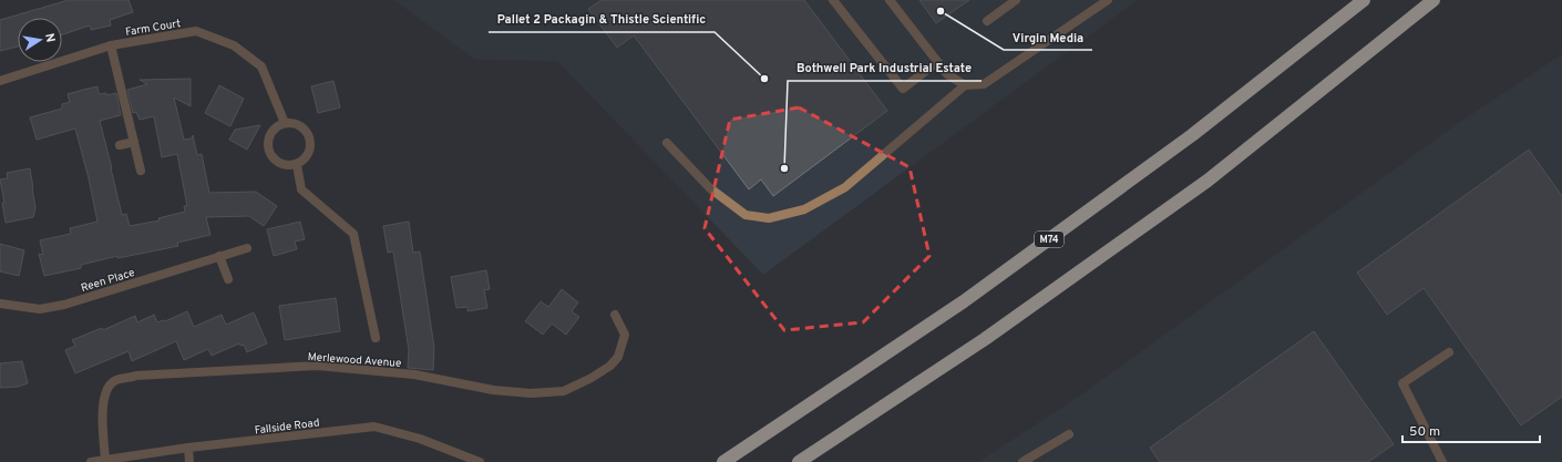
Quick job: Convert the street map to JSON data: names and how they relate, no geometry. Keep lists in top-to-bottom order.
{
  "streets": {
    "highway": ["M74"],
    "street": [
      "Farm Court",
      "Reen Place",
      "Merlewood Avenue",
      "Fallside Road"
    ]
  },
  "crossings": [
    ["Merlewood Avenue", "Fallside Road"]
  ],
  "places": ["Virgin Media", "Pallet 2 Packagin & Thistle Scientific", "Bothwell Park Industrial Estate"],
  "scale_bar": "50 m",
  "north": "right"
}
